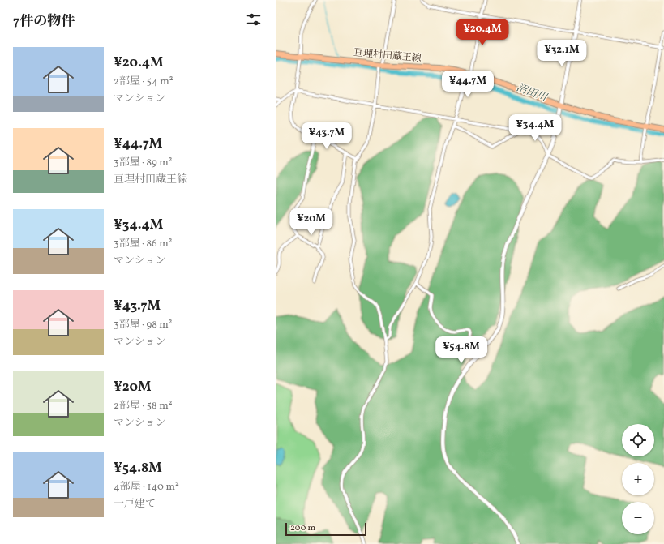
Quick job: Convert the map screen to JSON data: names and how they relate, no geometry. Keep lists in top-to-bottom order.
{
  "streets": {
    "main road": ["亘理村田蔵王線"]
  },
  "water": ["沼田川"],
  "scale_bar": "200 m",
  "page": {
    "heading": "7件の物件",
    "price": [
      "¥20.4M",
      "¥32.1M",
      "¥44.7M",
      "¥34.4M",
      "¥43.7M",
      "¥20M",
      "¥54.8M"
    ],
    "list": [
      {
        "name": "¥20.4M",
        "note": "2部屋 · 54 m² · マンション"
      },
      {
        "name": "¥44.7M",
        "note": "3部屋 · 89 m² · 亘理村田蔵王線"
      },
      {
        "name": "¥34.4M",
        "note": "3部屋 · 86 m² · マンション"
      },
      {
        "name": "¥43.7M",
        "note": "3部屋 · 98 m² · マンション"
      },
      {
        "name": "¥20M",
        "note": "2部屋 · 58 m² · マンション"
      },
      {
        "name": "¥54.8M",
        "note": "4部屋 · 140 m² · 一戸建て"
      }
    ],
    "map_buttons": ["+", "−"],
    "scale": "200 m"
  }
}
